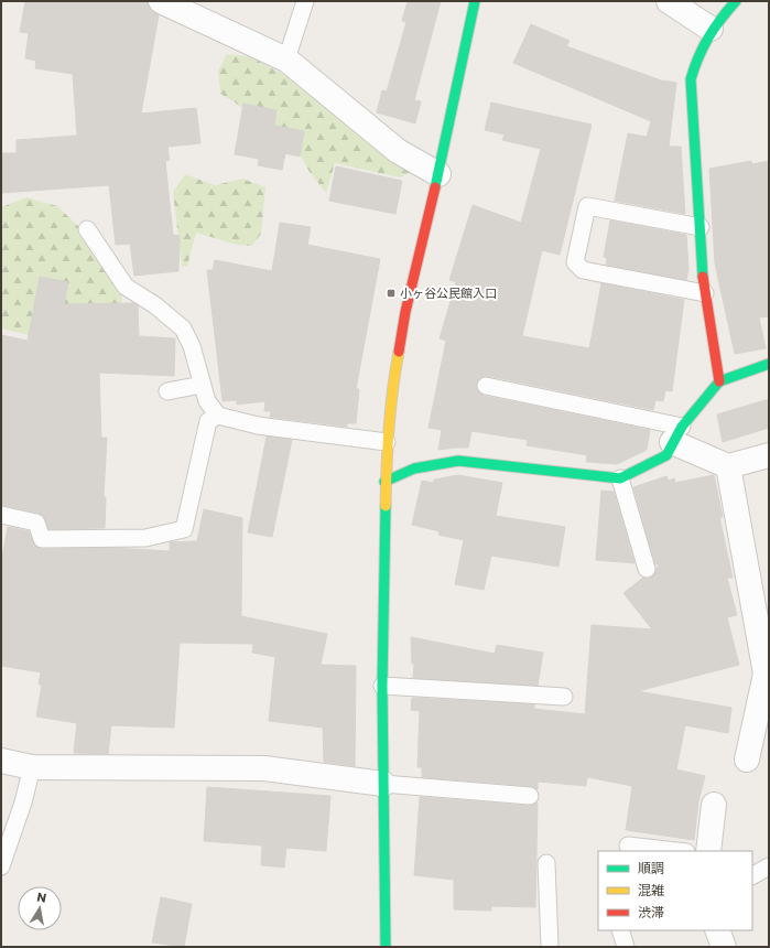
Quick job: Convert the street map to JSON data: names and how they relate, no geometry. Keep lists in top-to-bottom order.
{
  "places": {
    "transit": ["小ヶ谷公民館入口"]
  },
  "legend": ["順調", "混雑", "渋滞"],
  "north": "top"
}
